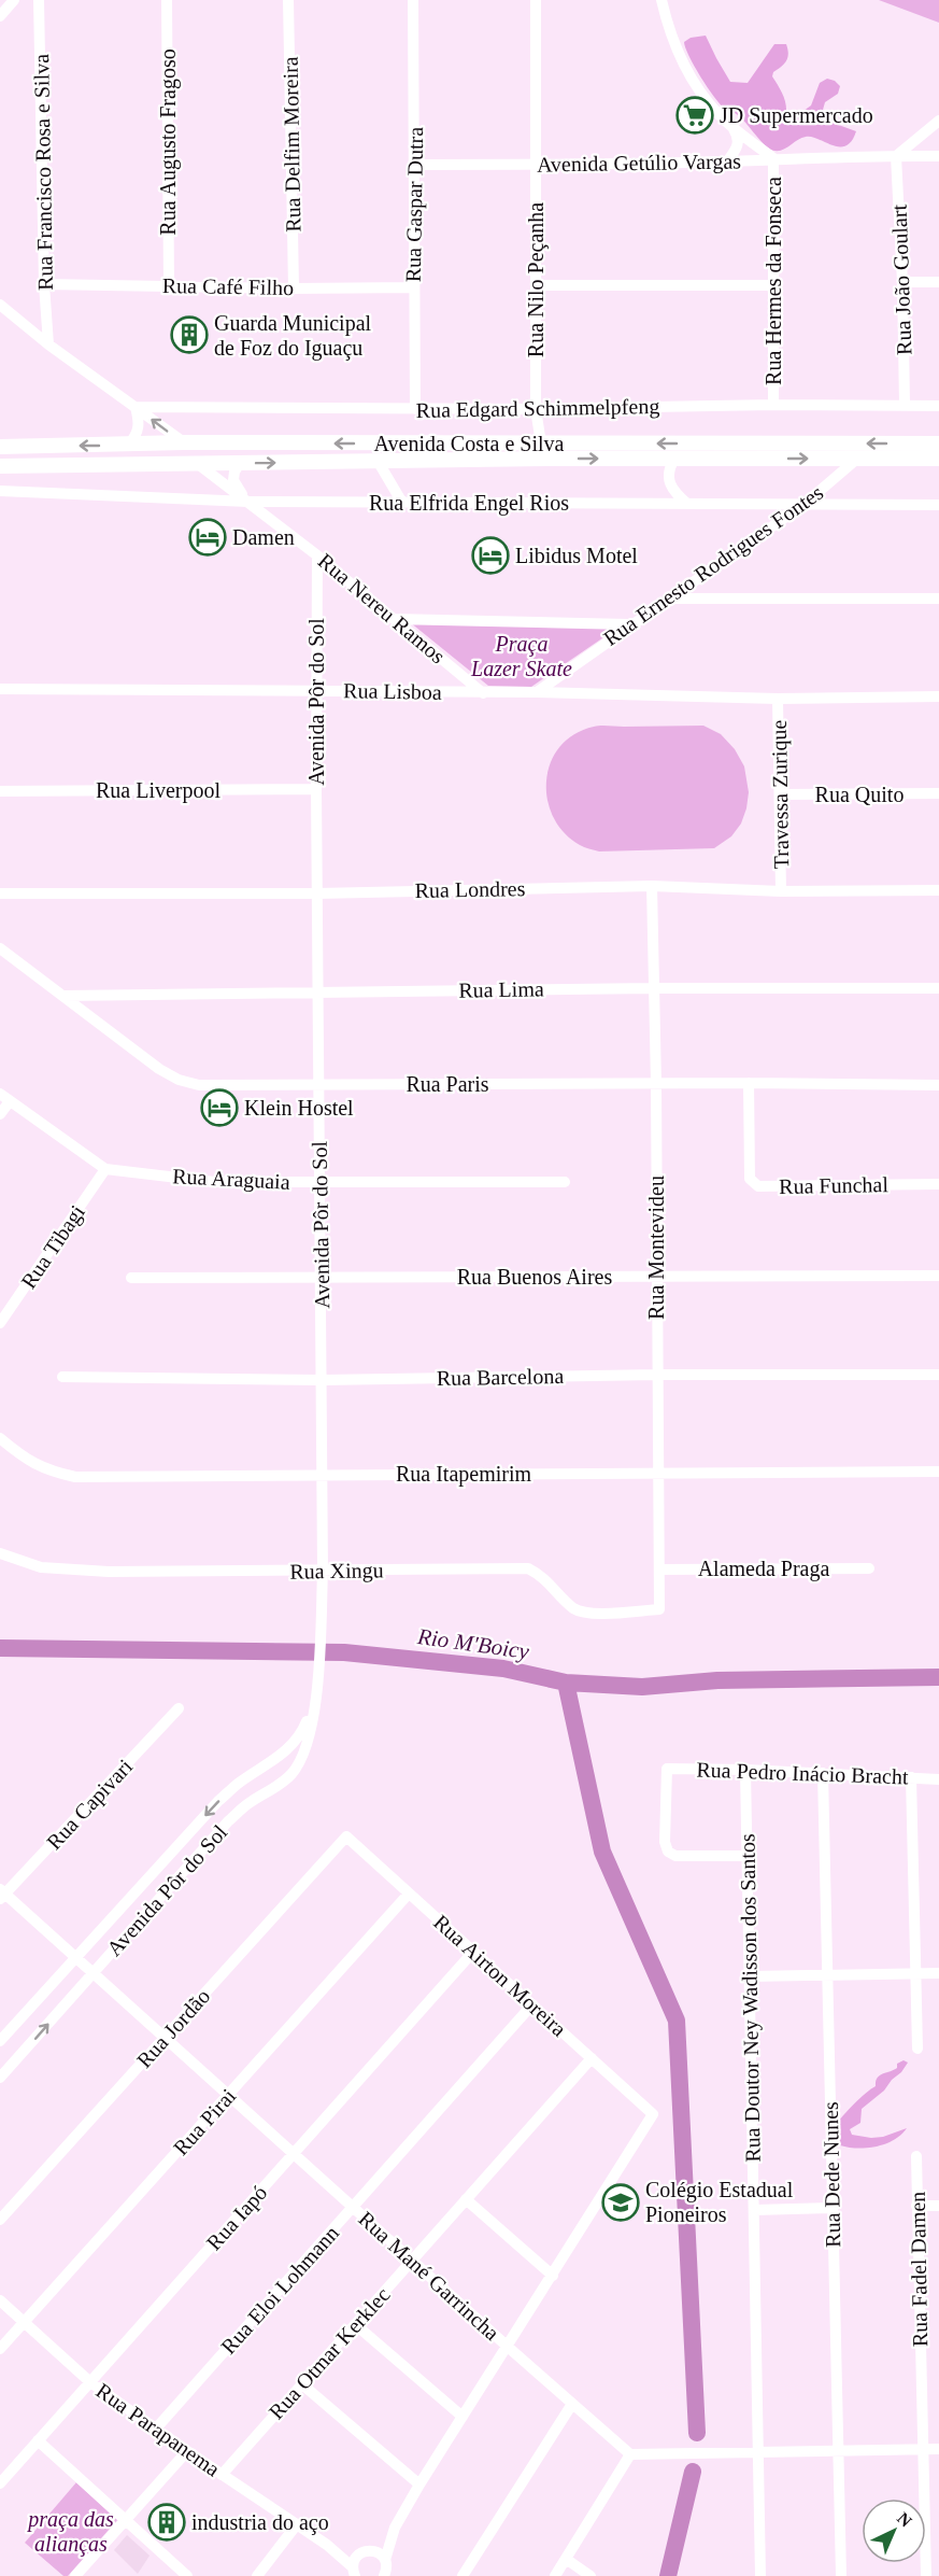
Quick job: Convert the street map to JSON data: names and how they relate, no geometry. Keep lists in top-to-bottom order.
{
  "streets": {
    "main road": ["Avenida Costa e Silva"],
    "street": [
      "Rua Augusto Fragoso",
      "Rua Delfim Moreira",
      "Avenida Getúlio Vargas",
      "Rua Francisco Rosa e Silva",
      "Rua Gaspar Dutra",
      "Rua Nilo Peçanha",
      "Rua João Goulart",
      "Rua Hermes da Fonseca",
      "Rua Café Filho",
      "Rua Edgard Schimmelpfeng",
      "Rua Elfrida Engel Rios",
      "Rua Ernesto Rodrigues Fontes",
      "Rua Nereu Ramos",
      "Rua Lisboa",
      "Avenida Pôr do Sol",
      "Rua Liverpool",
      "Travessa Zurique",
      "Rua Quito",
      "Rua Londres",
      "Rua Lima",
      "Rua Paris",
      "Rua Araguaia",
      "Rua Funchal",
      "Rua Tibagi",
      "Rua Montevideu",
      "Rua Buenos Aires",
      "Rua Barcelona",
      "Rua Itapemirim",
      "Alameda Praga",
      "Rua Xingu",
      "Rua Pedro Inácio Bracht",
      "Rua Capivari",
      "Rua Airton Moreira",
      "Rua Doutor Ney Wadisson dos Santos",
      "Rua Jordão",
      "Rua Pirai",
      "Rua Dede Nunes",
      "Rua Iapó",
      "Rua Fadel Damen",
      "Rua Mané Garrincha",
      "Rua Eloi Lohmann",
      "Rua Otmar Kerklec",
      "Rua Parapanema"
    ]
  },
  "crossings": [
    ["Rua Augusto Fragoso", "Rua Café Filho"],
    ["Rua Delfim Moreira", "Rua Café Filho"],
    ["Avenida Getúlio Vargas", "Rua Gaspar Dutra"],
    ["Avenida Getúlio Vargas", "Rua Nilo Peçanha"],
    ["Avenida Getúlio Vargas", "Rua João Goulart"],
    ["Avenida Getúlio Vargas", "Rua Hermes da Fonseca"],
    ["Rua Francisco Rosa e Silva", "Rua Café Filho"],
    ["Rua Gaspar Dutra", "Rua Café Filho"],
    ["Rua Gaspar Dutra", "Rua Edgard Schimmelpfeng"],
    ["Rua Nilo Peçanha", "Rua Edgard Schimmelpfeng"],
    ["Rua Nilo Peçanha", "Avenida Costa e Silva"],
    ["Rua João Goulart", "Rua Edgard Schimmelpfeng"],
    ["Rua Hermes da Fonseca", "Rua Edgard Schimmelpfeng"],
    ["Avenida Costa e Silva", "Rua Ernesto Rodrigues Fontes"],
    ["Avenida Costa e Silva", "Rua Nereu Ramos"],
    ["Rua Elfrida Engel Rios", "Rua Ernesto Rodrigues Fontes"],
    ["Rua Elfrida Engel Rios", "Rua Nereu Ramos"],
    ["Rua Ernesto Rodrigues Fontes", "Rua Lisboa"],
    ["Rua Nereu Ramos", "Rua Lisboa"],
    ["Rua Nereu Ramos", "Avenida Pôr do Sol"],
    ["Rua Lisboa", "Avenida Pôr do Sol"],
    ["Rua Lisboa", "Travessa Zurique"],
    ["Avenida Pôr do Sol", "Rua Liverpool"],
    ["Avenida Pôr do Sol", "Rua Londres"],
    ["Avenida Pôr do Sol", "Rua Lima"],
    ["Avenida Pôr do Sol", "Rua Paris"],
    ["Avenida Pôr do Sol", "Rua Araguaia"],
    ["Avenida Pôr do Sol", "Rua Buenos Aires"],
    ["Avenida Pôr do Sol", "Rua Barcelona"],
    ["Avenida Pôr do Sol", "Rua Itapemirim"],
    ["Avenida Pôr do Sol", "Rua Xingu"],
    ["Avenida Pôr do Sol", "Rua Mané Garrincha"],
    ["Travessa Zurique", "Rua Quito"],
    ["Travessa Zurique", "Rua Londres"],
    ["Rua Londres", "Rua Montevideu"],
    ["Rua Lima", "Rua Paris"],
    ["Rua Lima", "Rua Montevideu"],
    ["Rua Paris", "Rua Funchal"],
    ["Rua Paris", "Rua Montevideu"],
    ["Rua Araguaia", "Rua Tibagi"],
    ["Rua Montevideu", "Rua Buenos Aires"],
    ["Rua Montevideu", "Rua Barcelona"],
    ["Rua Montevideu", "Rua Itapemirim"],
    ["Rua Montevideu", "Alameda Praga"],
    ["Rua Montevideu", "Rua Xingu"],
    ["Rua Pedro Inácio Bracht", "Rua Doutor Ney Wadisson dos Santos"],
    ["Rua Pedro Inácio Bracht", "Rua Dede Nunes"],
    ["Rua Capivari", "Rua Mané Garrincha"],
    ["Rua Airton Moreira", "Rua Jordão"],
    ["Rua Airton Moreira", "Rua Pirai"],
    ["Rua Airton Moreira", "Rua Iapó"],
    ["Rua Airton Moreira", "Rua Eloi Lohmann"],
    ["Rua Airton Moreira", "Rua Otmar Kerklec"],
    ["Rua Jordão", "Rua Mané Garrincha"],
    ["Rua Pirai", "Rua Mané Garrincha"],
    ["Rua Pirai", "Rua Parapanema"],
    ["Rua Iapó", "Rua Mané Garrincha"],
    ["Rua Iapó", "Rua Parapanema"],
    ["Rua Mané Garrincha", "Rua Eloi Lohmann"],
    ["Rua Mané Garrincha", "Rua Otmar Kerklec"],
    ["Rua Eloi Lohmann", "Rua Parapanema"],
    ["Rua Otmar Kerklec", "Rua Parapanema"]
  ],
  "water": ["Rio M'Boicy"],
  "parks": ["Praça Lazer Skate", "praça das alianças"],
  "places": {
    "supermarket": ["JD Supermercado"],
    "building": ["Guarda Municipal de Foz do Iguaçu", "industria do aço"],
    "hotel": ["Damen", "Libidus Motel", "Klein Hostel"],
    "school or university": ["Colégio Estadual Pioneiros"]
  },
  "north": "top right"
}
